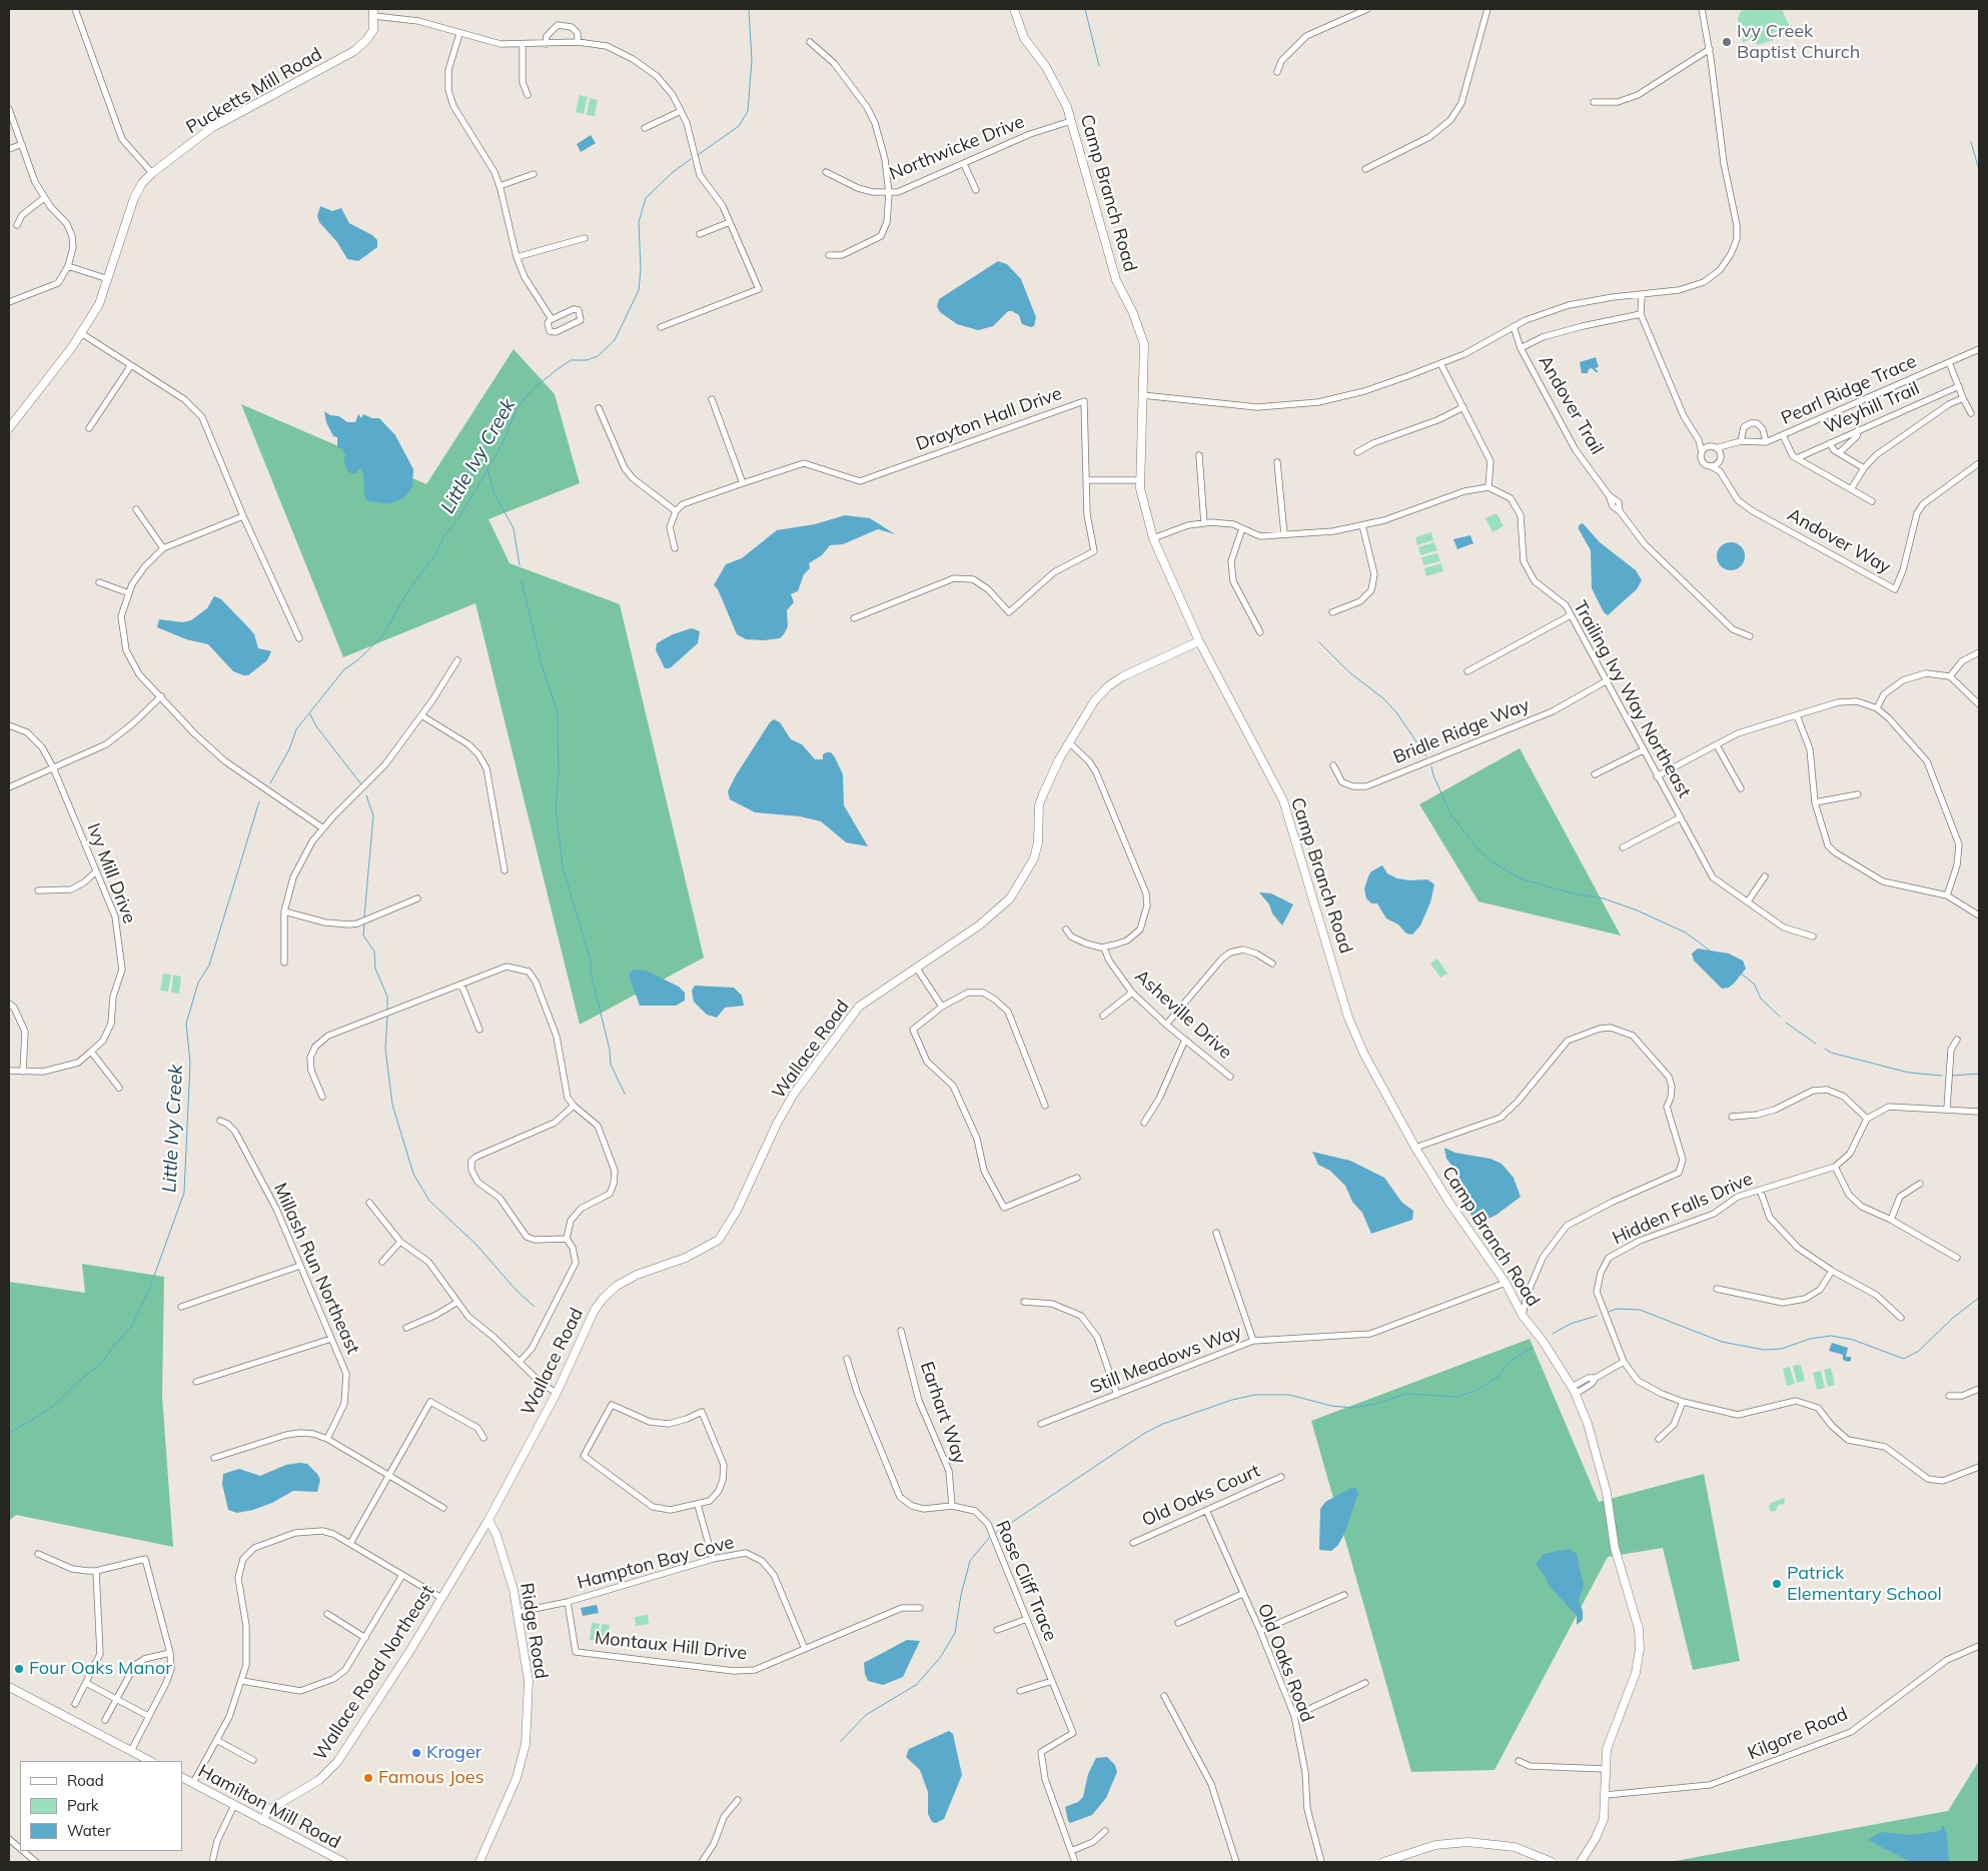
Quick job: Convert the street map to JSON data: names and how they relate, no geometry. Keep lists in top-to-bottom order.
{
  "streets": {
    "street": [
      "Pucketts Mill Road",
      "Northwicke Drive",
      "Camp Branch Road",
      "Pearl Ridge Trace",
      "Andover Trail",
      "Weyhill Trail",
      "Drayton Hall Drive",
      "Andover Way",
      "Trailing Ivy Way Northeast",
      "Bridle Ridge Way",
      "Ivy Mill Drive",
      "Asheville Drive",
      "Wallace Road",
      "Hidden Falls Drive",
      "Millash Run Northeast",
      "Still Meadows Way",
      "Earhart Way",
      "Old Oaks Court",
      "Hampton Bay Cove",
      "Rose Cliff Trace",
      "Ridge Road",
      "Montaux Hill Drive",
      "Old Oaks Road",
      "Wallace Road Northeast",
      "Kilgore Road",
      "Hamilton Mill Road"
    ]
  },
  "crossings": [
    ["Northwicke Drive", "Camp Branch Road"],
    ["Camp Branch Road", "Wallace Road"],
    ["Camp Branch Road", "Still Meadows Way"],
    ["Camp Branch Road", "Kilgore Road"],
    ["Pearl Ridge Trace", "Andover Way"],
    ["Trailing Ivy Way Northeast", "Bridle Ridge Way"],
    ["Wallace Road", "Ridge Road"],
    ["Wallace Road", "Wallace Road Northeast"],
    ["Earhart Way", "Rose Cliff Trace"],
    ["Old Oaks Court", "Old Oaks Road"],
    ["Hampton Bay Cove", "Ridge Road"],
    ["Hampton Bay Cove", "Montaux Hill Drive"],
    ["Ridge Road", "Wallace Road Northeast"],
    ["Wallace Road Northeast", "Hamilton Mill Road"]
  ],
  "water": ["Little Ivy Creek"],
  "places": [
    "Ivy Creek Baptist Church",
    "Patrick Elementary School",
    "Four Oaks Manor",
    "Kroger",
    "Famous Joes"
  ],
  "legend": ["Road", "Park", "Water"]
}
